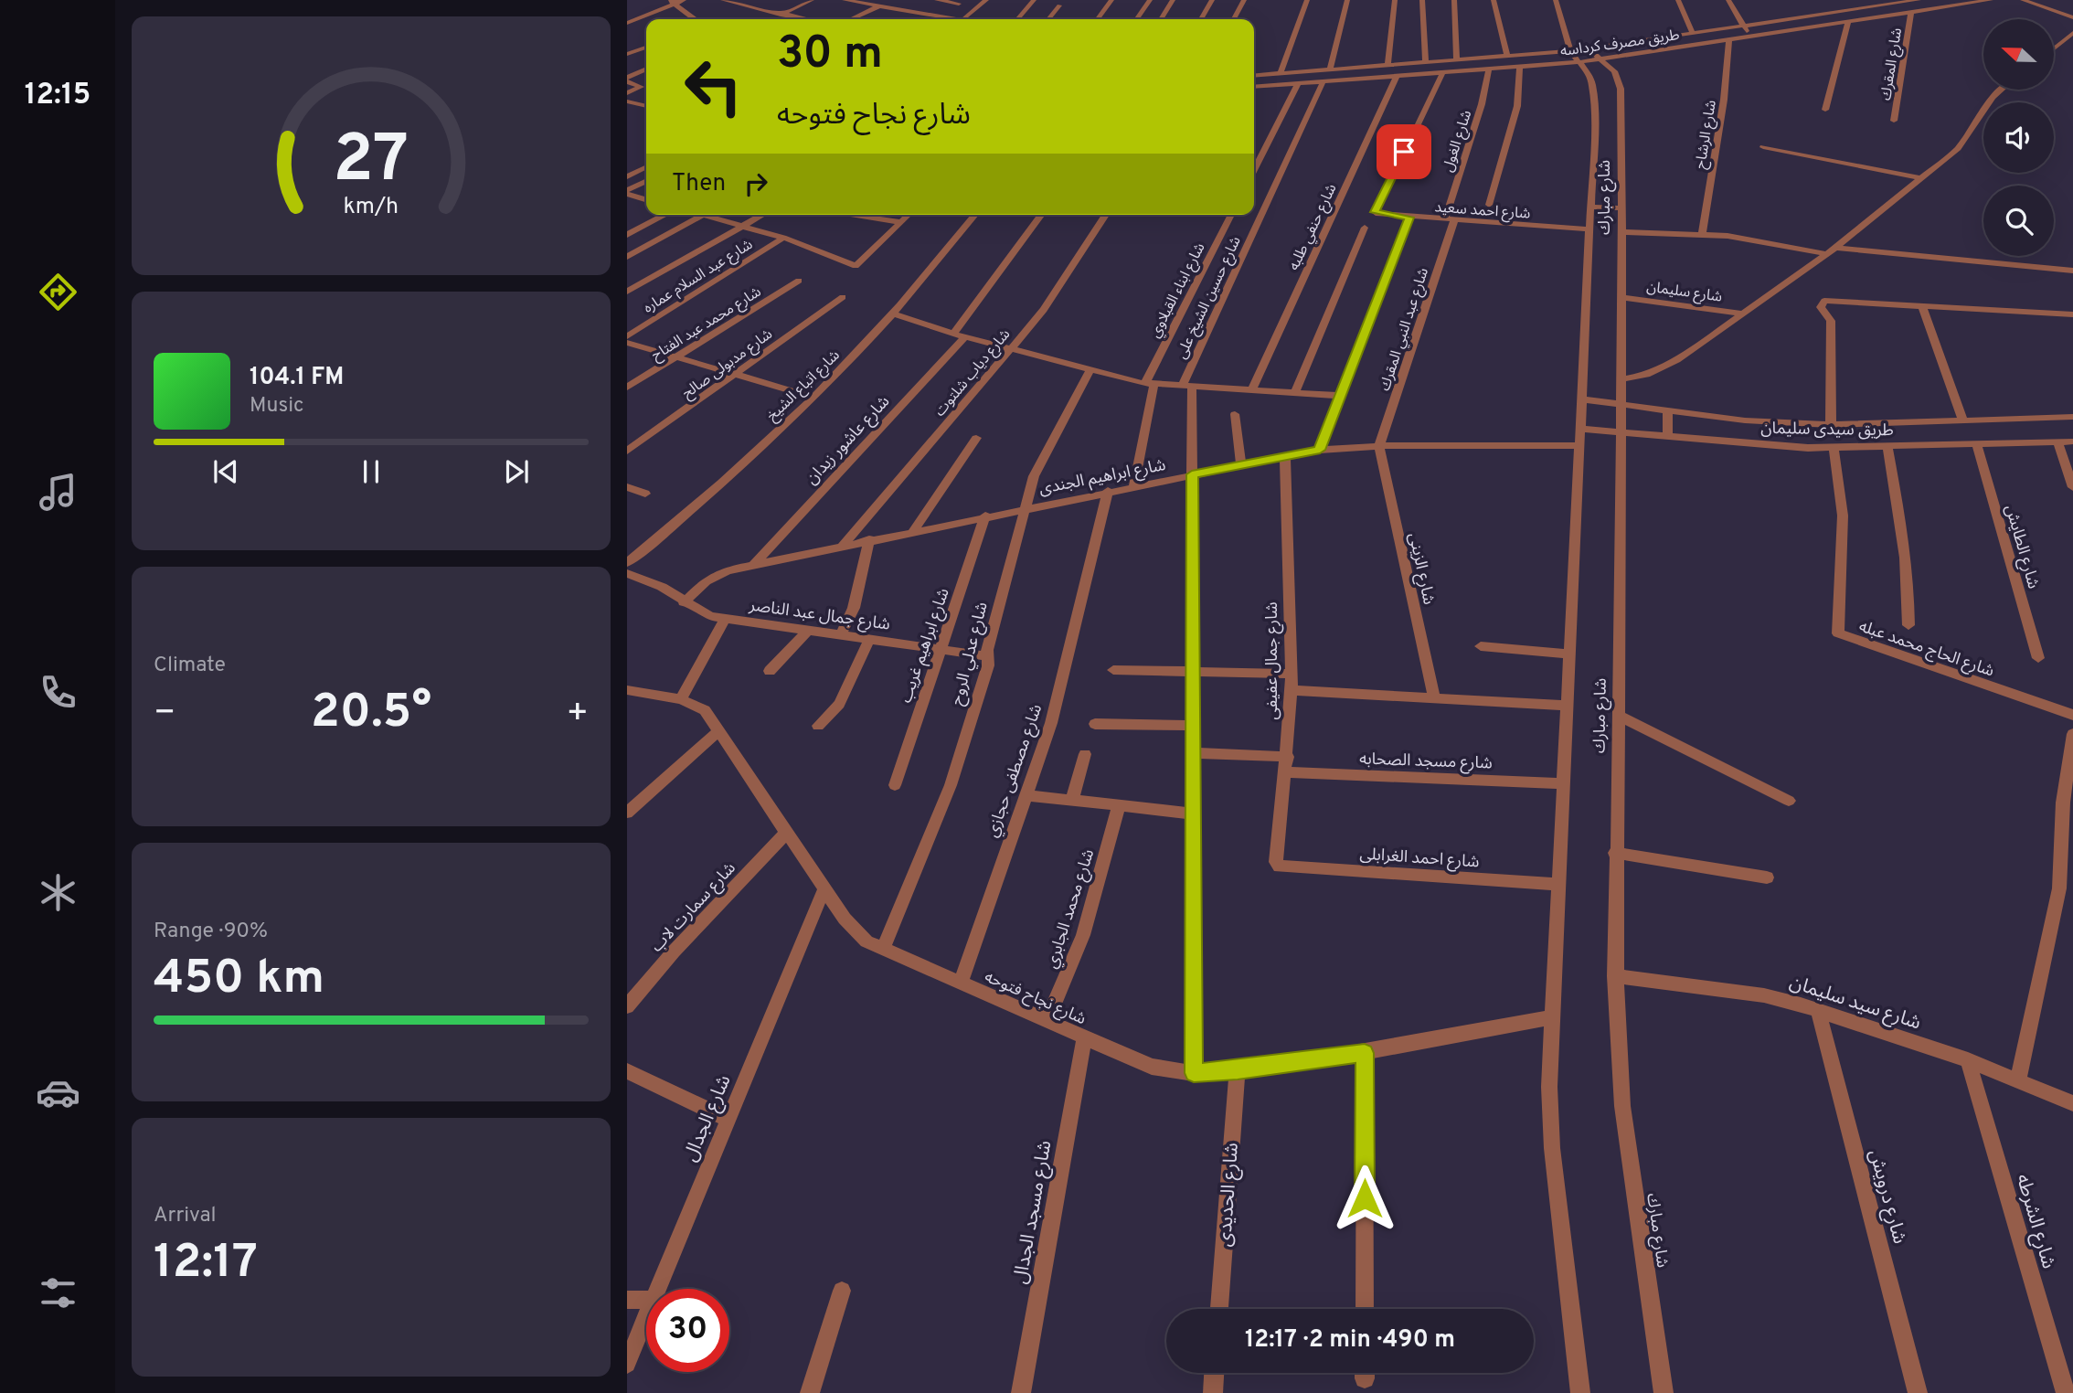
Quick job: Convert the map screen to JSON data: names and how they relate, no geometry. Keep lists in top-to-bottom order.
{
  "streets": {
    "street": [
      "طريق مصرف كرداسه",
      "شارع المقرك",
      "شارع الرشاح",
      "شارع الغول",
      "شارع مبارك",
      "شارع احمد سعيد",
      "شارع حنفي طلبه",
      "شارع عبد السلام عماره",
      "شارع ابناء القبلاوي",
      "شارع سليمان",
      "شارع حسين الشيخ على",
      "شارع محمد عبد الفتاح",
      "شارع عبد النبي المقرك",
      "شارع مدبولى صالح",
      "شارع دياب شلتوت",
      "شارع اتباع الشيخ",
      "طريق سيدى سليمان",
      "شارع عاشور زيدان",
      "شارع ابراهيم الجندى",
      "شارع الطايش",
      "شارع الزينى",
      "شارع جمال عبد الناصر",
      "شارع ابراهيم غريب",
      "شارع الحاج محمد عبله",
      "شارع عدلي الروح",
      "شارع جمال عفيفى",
      "شارع مسجد الصحابه",
      "شارع مصطفى حجازي",
      "شارع احمد الغرابلى",
      "شارع سمارت لاب",
      "شارع محمد الجابري",
      "شارع نجاح فتوحه",
      "شارع سيد سليمان",
      "شارع الجدال",
      "شارع الحديدى",
      "شارع درويش",
      "شارع مسجد الجدال",
      "شارع الشرطه"
    ]
  },
  "crossings": [
    ["طريق مصرف كرداسه", "شارع المقرك"],
    ["طريق مصرف كرداسه", "شارع الرشاح"],
    ["طريق مصرف كرداسه", "شارع الغول"],
    ["طريق مصرف كرداسه", "شارع مبارك"],
    ["طريق مصرف كرداسه", "شارع احمد سعيد"],
    ["طريق مصرف كرداسه", "شارع حنفي طلبه"],
    ["طريق مصرف كرداسه", "شارع حسين الشيخ على"],
    ["شارع الغول", "شارع احمد سعيد"],
    ["شارع الغول", "شارع عبد النبي المقرك"],
    ["شارع مبارك", "شارع احمد سعيد"],
    ["شارع مبارك", "شارع سليمان"],
    ["شارع مبارك", "طريق سيدى سليمان"],
    ["شارع مبارك", "شارع ابراهيم الجندى"],
    ["شارع مبارك", "شارع مسجد الصحابه"],
    ["شارع مبارك", "شارع احمد الغرابلى"],
    ["شارع مبارك", "شارع نجاح فتوحه"],
    ["شارع مبارك", "شارع سيد سليمان"],
    ["شارع احمد سعيد", "شارع عبد النبي المقرك"],
    ["شارع ابناء القبلاوي", "شارع ابراهيم الجندى"],
    ["شارع عبد النبي المقرك", "شارع ابراهيم الجندى"],
    ["شارع عبد النبي المقرك", "شارع الزينى"],
    ["شارع دياب شلتوت", "شارع ابراهيم الجندى"],
    ["طريق سيدى سليمان", "شارع الطايش"],
    ["طريق سيدى سليمان", "شارع الحاج محمد عبله"],
    ["شارع عاشور زيدان", "شارع ابراهيم الجندى"],
    ["شارع ابراهيم الجندى", "شارع الزينى"],
    ["شارع ابراهيم الجندى", "شارع جمال عبد الناصر"],
    ["شارع ابراهيم الجندى", "شارع ابراهيم غريب"],
    ["شارع ابراهيم الجندى", "شارع عدلي الروح"],
    ["شارع ابراهيم الجندى", "شارع جمال عفيفى"],
    ["شارع ابراهيم الجندى", "شارع مصطفى حجازي"],
    ["شارع جمال عبد الناصر", "شارع ابراهيم غريب"],
    ["شارع جمال عبد الناصر", "شارع عدلي الروح"],
    ["شارع عدلي الروح", "شارع نجاح فتوحه"],
    ["شارع جمال عفيفى", "شارع مسجد الصحابه"],
    ["شارع جمال عفيفى", "شارع احمد الغرابلى"],
    ["شارع مصطفى حجازي", "شارع نجاح فتوحه"],
    ["شارع سمارت لاب", "شارع نجاح فتوحه"],
    ["شارع محمد الجابري", "شارع نجاح فتوحه"],
    ["شارع نجاح فتوحه", "شارع الجدال"],
    ["شارع نجاح فتوحه", "شارع الحديدى"],
    ["شارع نجاح فتوحه", "شارع مسجد الجدال"],
    ["شارع سيد سليمان", "شارع درويش"],
    ["شارع سيد سليمان", "شارع الشرطه"]
  ],
  "north": "left",
  "page": {
    "tabs": "12:15",
    "turn": ["30 m", "شارع نجاح فتوحه"],
    "then": "Then",
    "song": ["104.1 FM", "Music"],
    "tile": [
      "Climate",
      ["Range · 90%", "450 km"],
      ["Arrival", "12:17"]
    ],
    "heat": ["−", "20.5°", "+"],
    "limit": "30",
    "trip": "12:17 · 2 min · 490 m",
    "gauge": ["27", "km/h"]
  }
}
